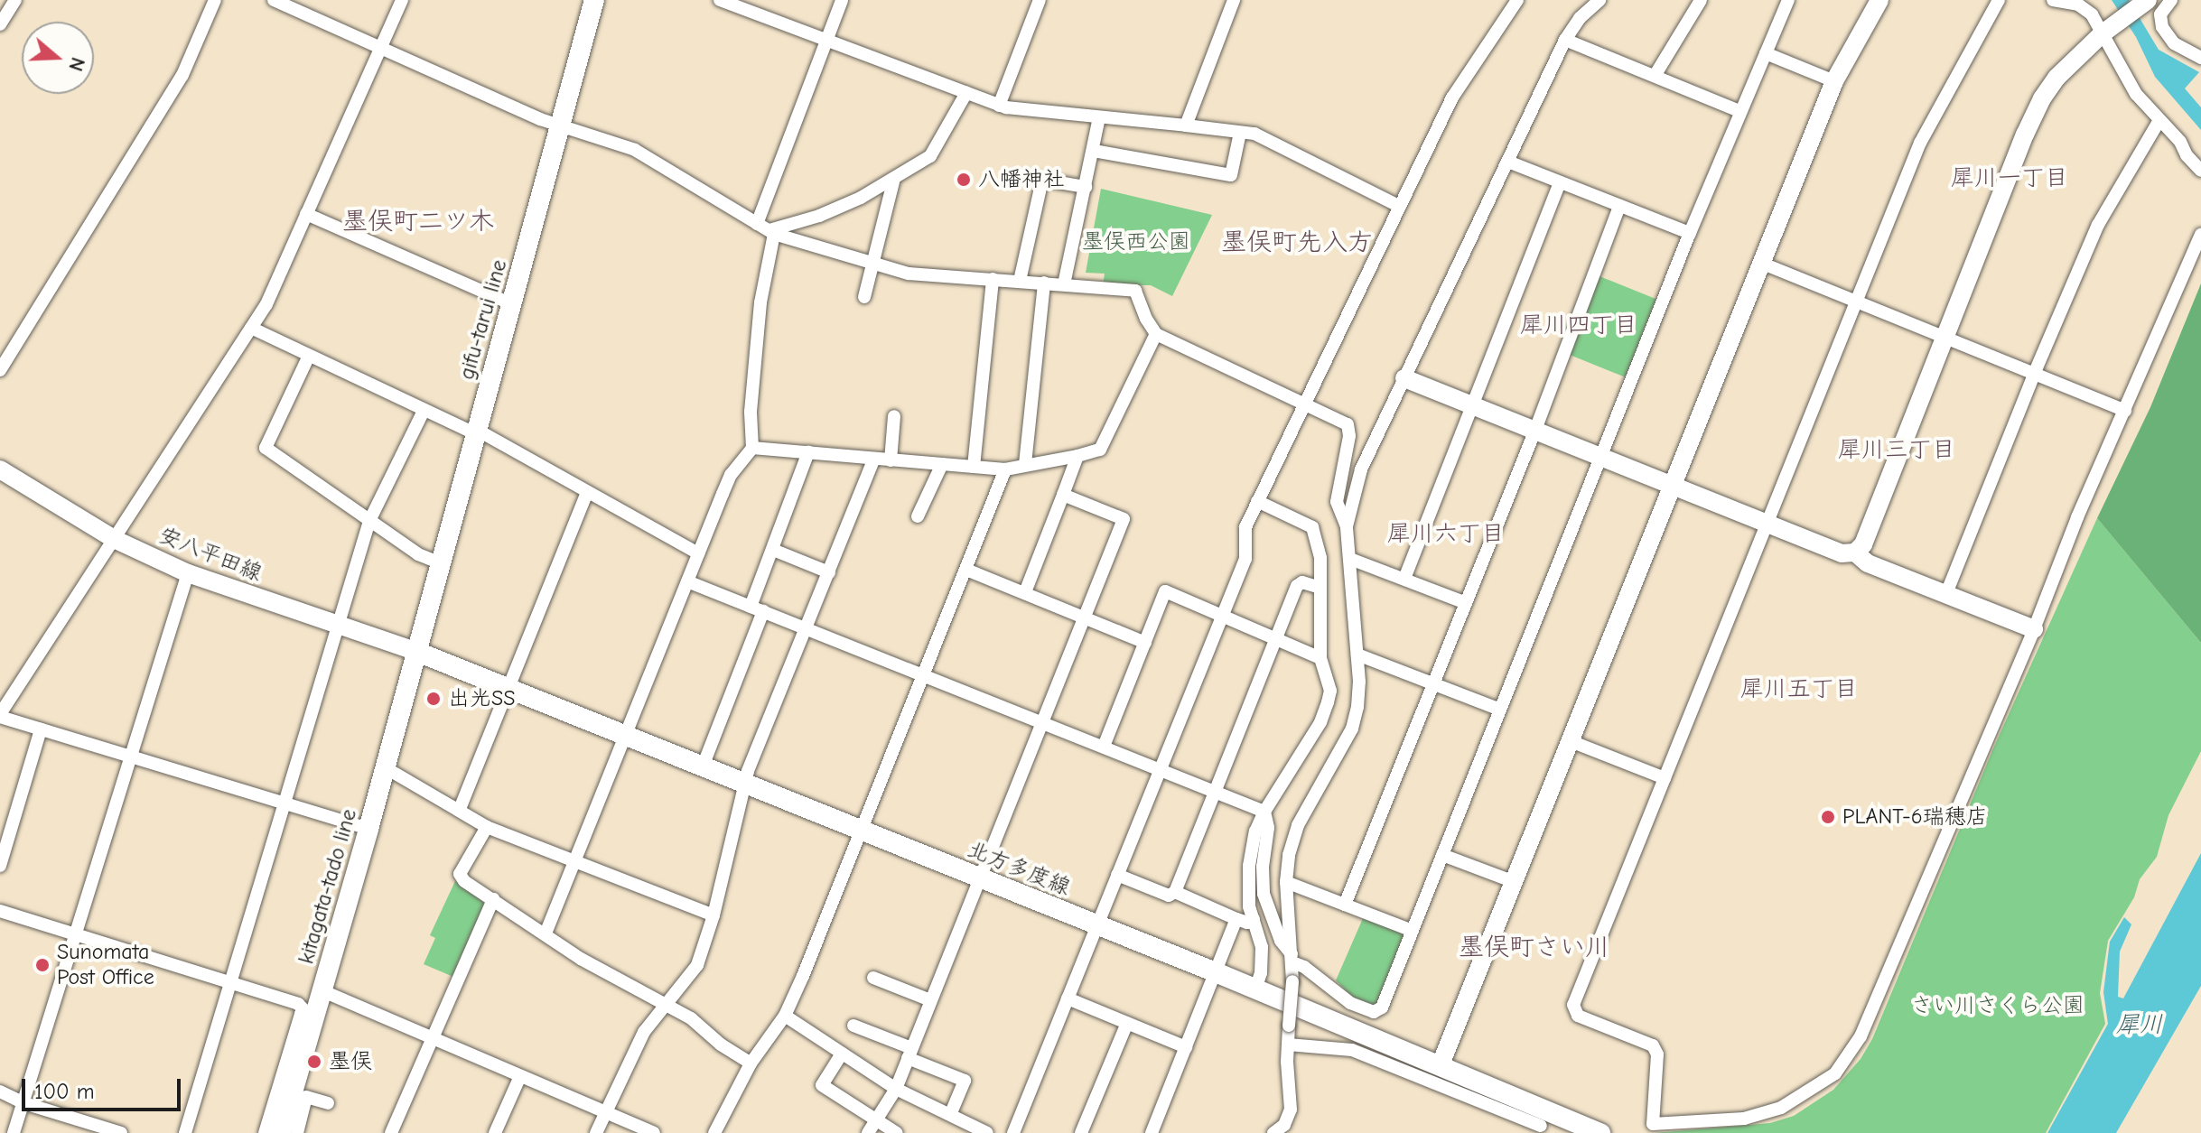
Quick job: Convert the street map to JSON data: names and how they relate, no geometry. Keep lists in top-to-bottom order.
{
  "streets": {
    "main road": ["gifu-tarui line", "北方多度線", "kitagata-tado line"],
    "street": ["安八平田線"]
  },
  "crossings": [
    ["gifu-tarui line", "安八平田線"],
    ["gifu-tarui line", "北方多度線"],
    ["gifu-tarui line", "kitagata-tado line"],
    ["安八平田線", "北方多度線"],
    ["安八平田線", "kitagata-tado line"],
    ["北方多度線", "kitagata-tado line"]
  ],
  "districts": [
    "犀川一丁目",
    "墨俣町二ツ木",
    "墨俣町先入方",
    "犀川四丁目",
    "犀川三丁目",
    "犀川六丁目",
    "犀川五丁目",
    "墨俣町さい川"
  ],
  "water": ["犀川"],
  "parks": ["墨俣西公園", "さい川さくら公園"],
  "places": [
    "八幡神社",
    "出光SS",
    "PLANT-6瑞穂店",
    "Sunomata Post Office",
    "墨俣"
  ],
  "scale_bar": "100 m",
  "north": "right"
}
